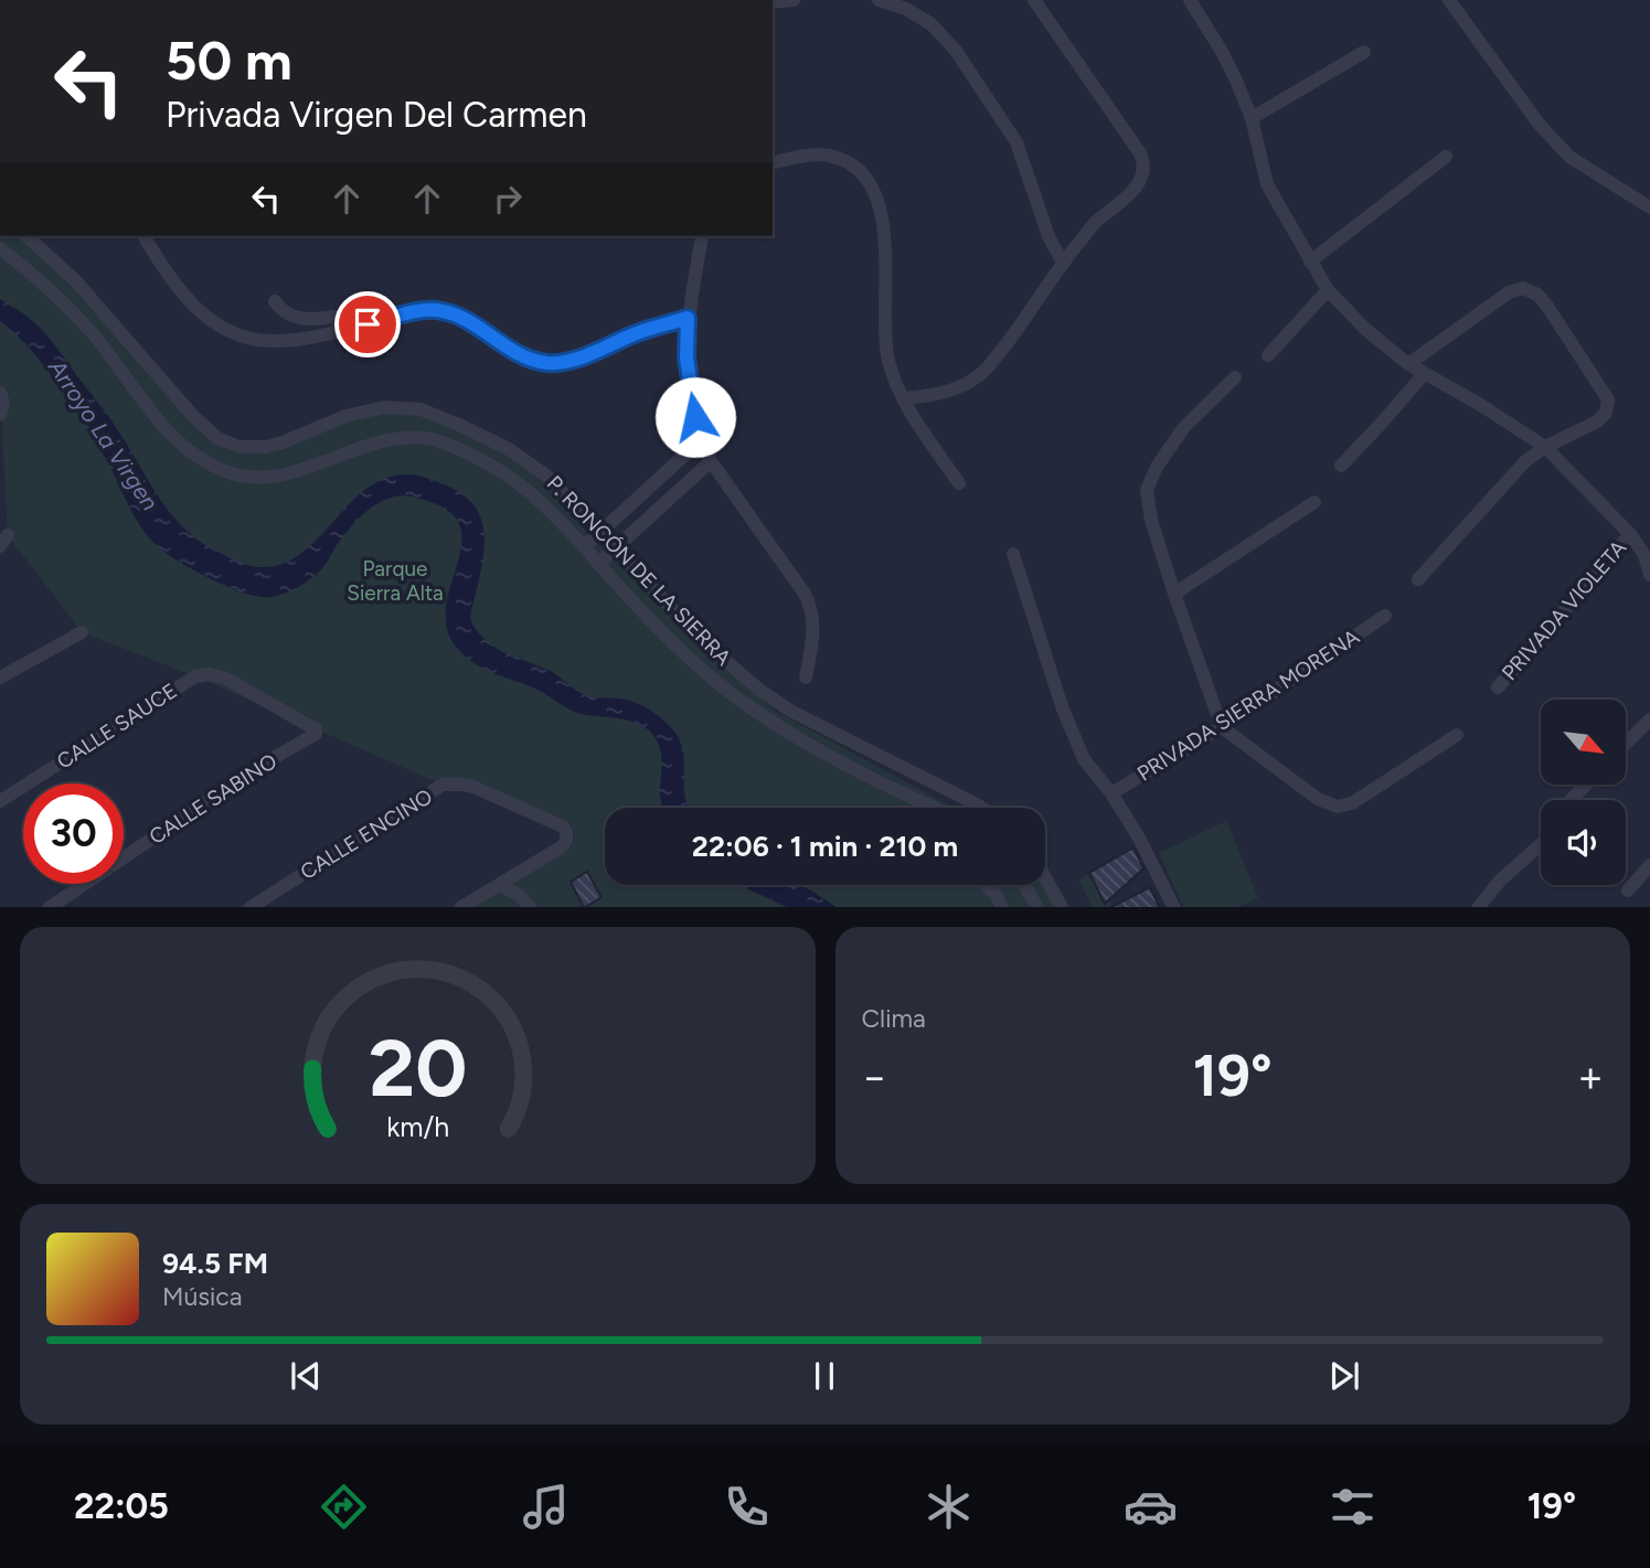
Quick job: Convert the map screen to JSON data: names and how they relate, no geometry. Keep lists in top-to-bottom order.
{
  "streets": {
    "street": [
      "P. RONCÓN DE LA SIERRA",
      "PRIVADA VIOLETA",
      "PRIVADA SIERRA MORENA",
      "CALLE SAUCE",
      "CALLE SABINO",
      "CALLE ENCINO"
    ]
  },
  "crossings": [
    ["CALLE SAUCE", "CALLE SABINO"]
  ],
  "water": ["Arroyo La Virgen"],
  "parks": ["Parque Sierra Alta"],
  "north": "bottom right",
  "page": {
    "turn": ["50 m", "Privada Virgen Del Carmen"],
    "limit": "30",
    "trip": "22:06 · 1 min · 210 m",
    "tile": "Clima",
    "heat": ["−", "19°", "+"],
    "song": ["94.5 FM", "Música"],
    "tabs": ["22:05", "19°"],
    "gauge": ["20", "km/h"]
  }
}
